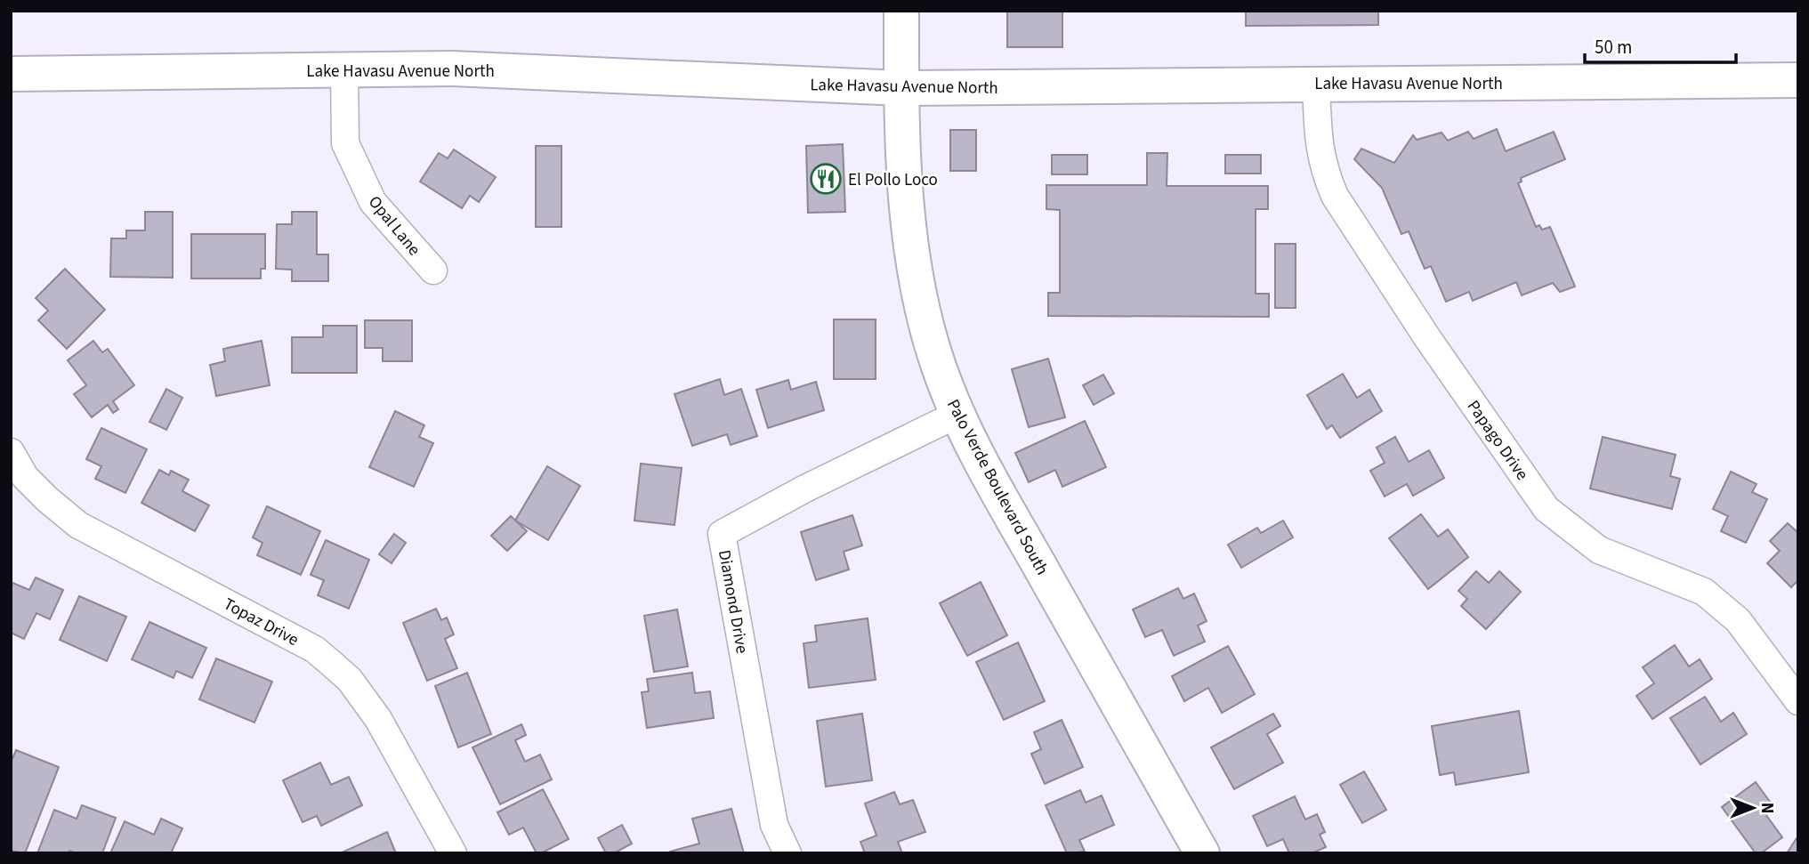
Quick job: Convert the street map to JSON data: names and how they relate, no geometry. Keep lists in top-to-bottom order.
{
  "streets": {
    "main road": ["Lake Havasu Avenue North", "Palo Verde Boulevard South"],
    "street": [
      "Opal Lane",
      "Papago Drive",
      "Diamond Drive",
      "Topaz Drive"
    ]
  },
  "crossings": [
    ["Lake Havasu Avenue North", "Opal Lane"],
    ["Lake Havasu Avenue North", "Papago Drive"],
    ["Lake Havasu Avenue North", "Palo Verde Boulevard South"],
    ["Palo Verde Boulevard South", "Diamond Drive"]
  ],
  "places": {
    "restaurant": ["El Pollo Loco"]
  },
  "scale_bar": "50 m",
  "north": "right"
}
